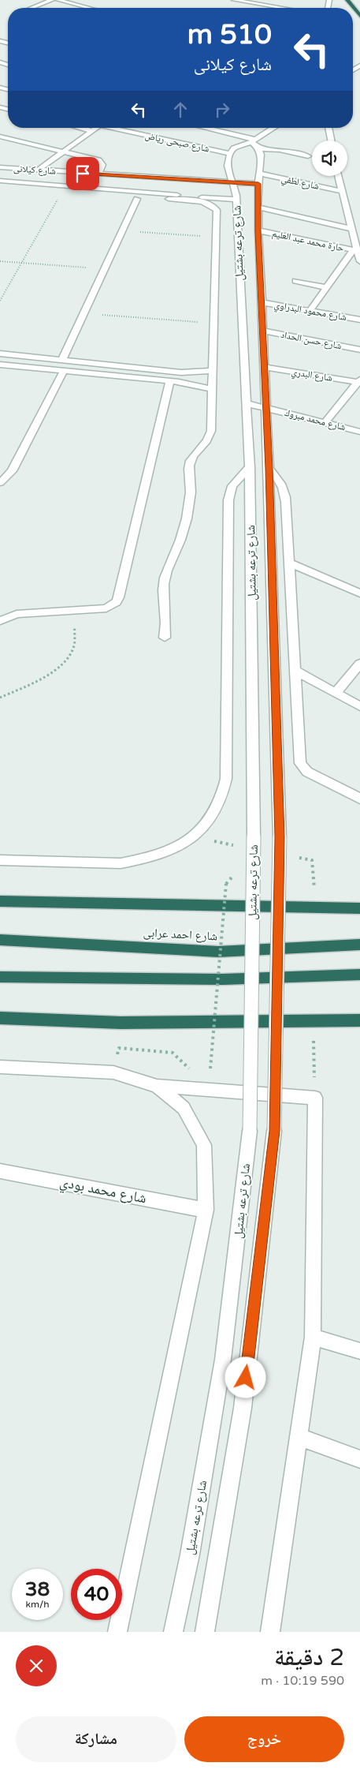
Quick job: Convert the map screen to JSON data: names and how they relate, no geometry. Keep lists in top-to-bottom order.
{
  "streets": {
    "highway": ["شارع احمد عرابى"],
    "street": [
      "شارع صبحى رياض",
      "شارع كيلانى",
      "شارع لطفي",
      "حارة محمد عبد العليم",
      "شارع ترعه بشتيل",
      "شارع محمود البدراوي",
      "شارع حسن الحداد",
      "شارع البدري",
      "شارع محمد مبروك",
      "شارع محمد بودي"
    ]
  },
  "crossings": [
    ["شارع صبحى رياض", "شارع كيلانى"],
    ["شارع صبحى رياض", "شارع لطفي"],
    ["شارع صبحى رياض", "شارع ترعه بشتيل"],
    ["شارع كيلانى", "شارع لطفي"],
    ["شارع كيلانى", "شارع ترعه بشتيل"],
    ["شارع لطفي", "شارع ترعه بشتيل"],
    ["حارة محمد عبد العليم", "شارع ترعه بشتيل"],
    ["شارع ترعه بشتيل", "شارع محمود البدراوي"],
    ["شارع ترعه بشتيل", "شارع حسن الحداد"],
    ["شارع ترعه بشتيل", "شارع البدري"],
    ["شارع ترعه بشتيل", "شارع محمد مبروك"]
  ],
  "page": {
    "turn": ["510 m", "شارع كيلانى"],
    "speed": "38 km/h",
    "limit": "40",
    "heading": ["2 دقيقة", "590 m · 10:19"],
    "buttons": ["خروج", "مشاركة"]
  }
}
